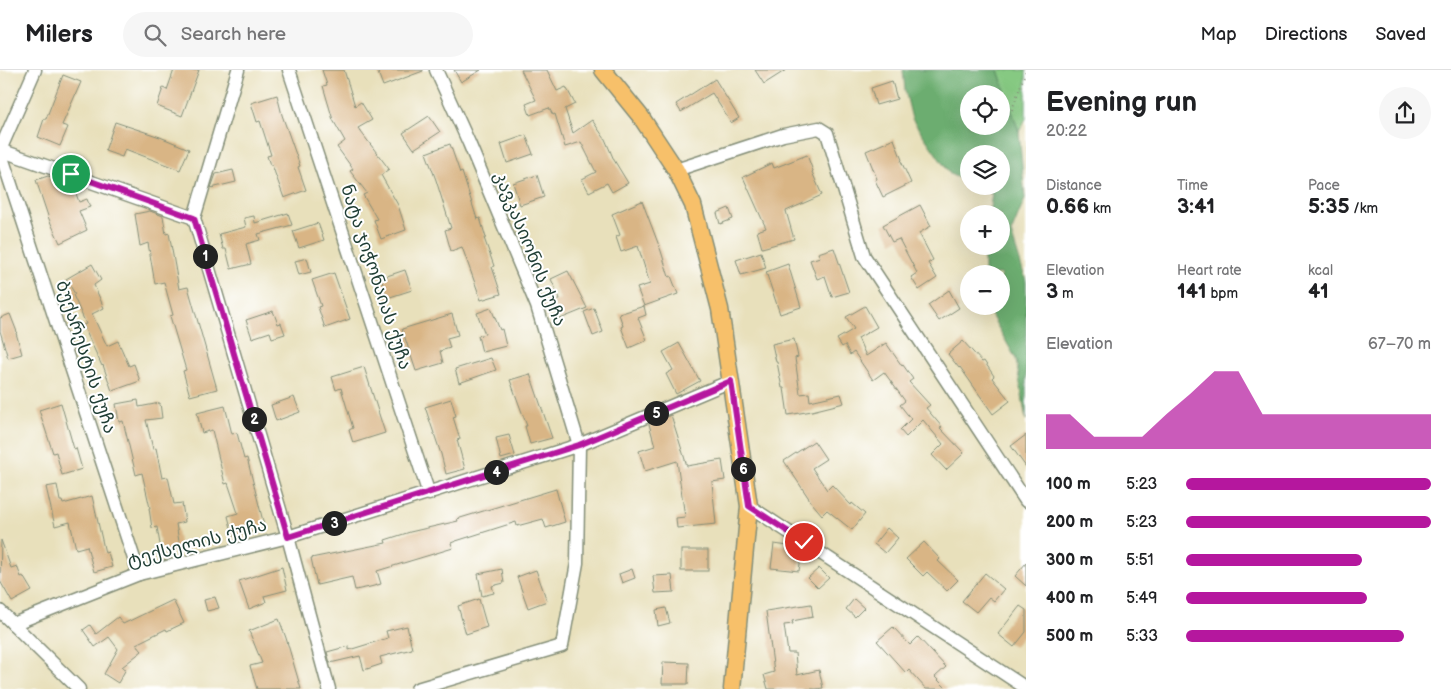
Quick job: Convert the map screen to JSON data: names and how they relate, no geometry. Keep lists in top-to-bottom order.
{
  "streets": {
    "street": [
      "კავკასიონის ქუჩა",
      "ნატა ჯიჭონაიას ქუჩა",
      "ბუქარესტის ქუჩა",
      "ტექსელის ქუჩა"
    ]
  },
  "crossings": [
    ["კავკასიონის ქუჩა", "ტექსელის ქუჩა"],
    ["ნატა ჯიჭონაიას ქუჩა", "ტექსელის ქუჩა"],
    ["ბუქარესტის ქუჩა", "ტექსელის ქუჩა"]
  ],
  "page": {
    "header": "Milers",
    "search": "Search here",
    "nav": ["Map", "Directions", "Saved"],
    "heading": ["Evening run", "20:22"],
    "map_buttons": ["+", "−"],
    "stats": [
      ["Distance", "0.66 km"],
      ["Time", "3:41"],
      ["Pace", "5:35 /km"],
      ["Elevation", "3 m"],
      ["Heart rate", "141 bpm"],
      ["kcal", "41"]
    ],
    "pins": [
      "1",
      "5",
      "2",
      "6",
      "4",
      "3"
    ],
    "chart": ["Elevation", "67–70 m"],
    "list": [
      {
        "name": "100 m",
        "note": "5:23"
      },
      {
        "name": "200 m",
        "note": "5:23"
      },
      {
        "name": "300 m",
        "note": "5:51"
      },
      {
        "name": "400 m",
        "note": "5:49"
      },
      {
        "name": "500 m",
        "note": "5:33"
      }
    ]
  }
}
